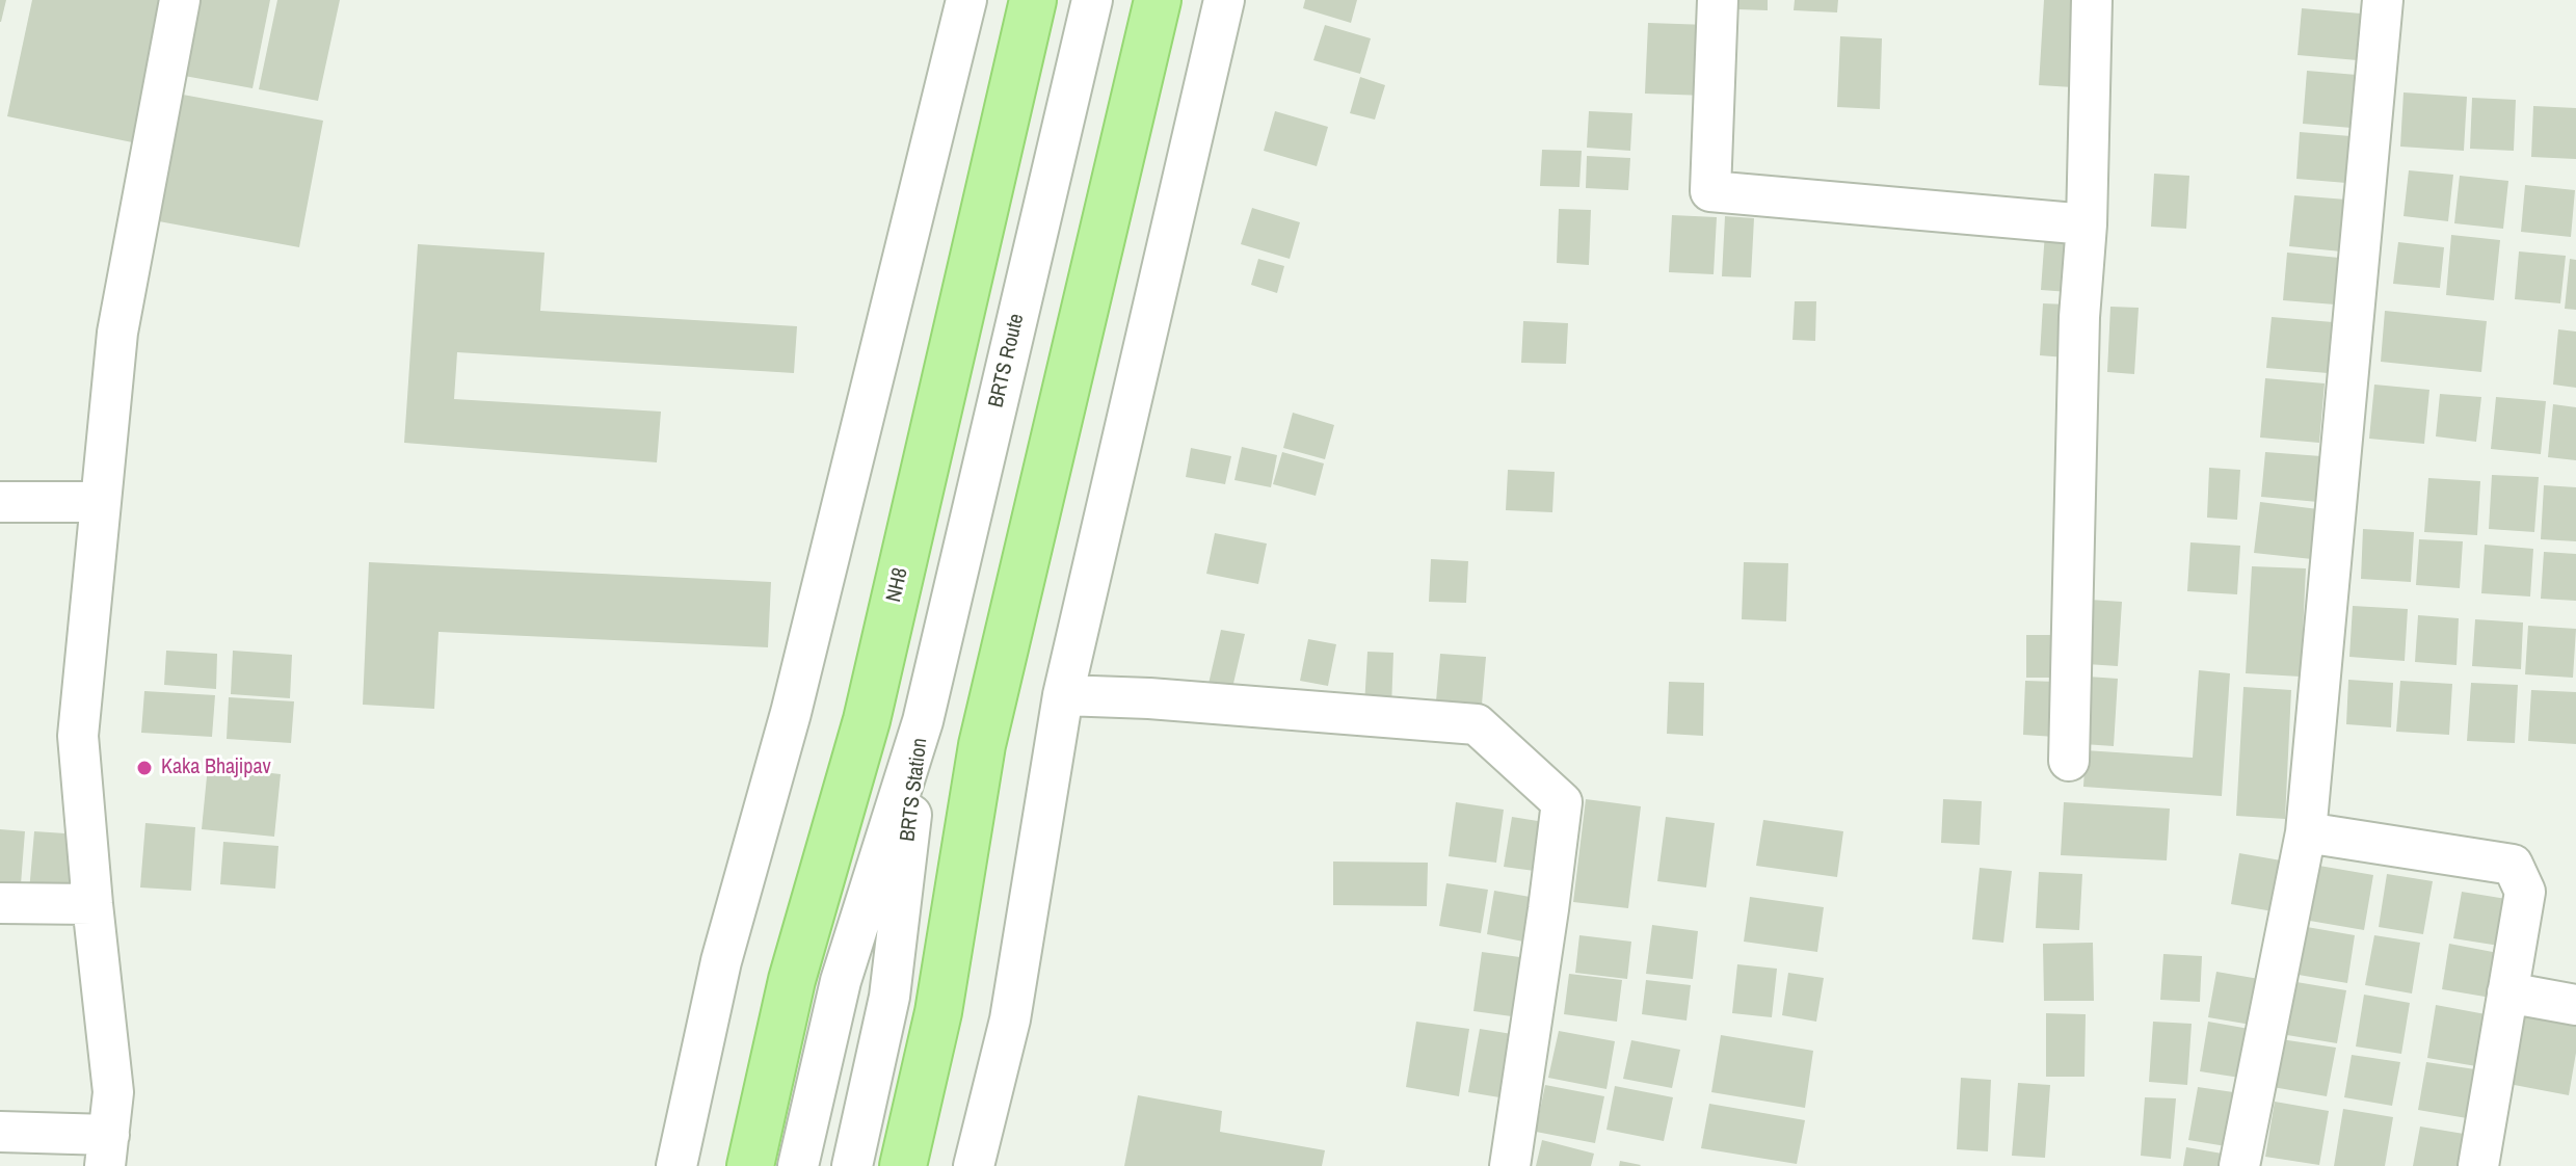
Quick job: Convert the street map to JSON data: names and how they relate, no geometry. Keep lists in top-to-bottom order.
{
  "streets": {
    "main road": ["NH8"],
    "street": ["BRTS Route", "BRTS Station"]
  },
  "crossings": [
    ["BRTS Route", "BRTS Station"]
  ],
  "places": ["Kaka Bhajipav"]
}
